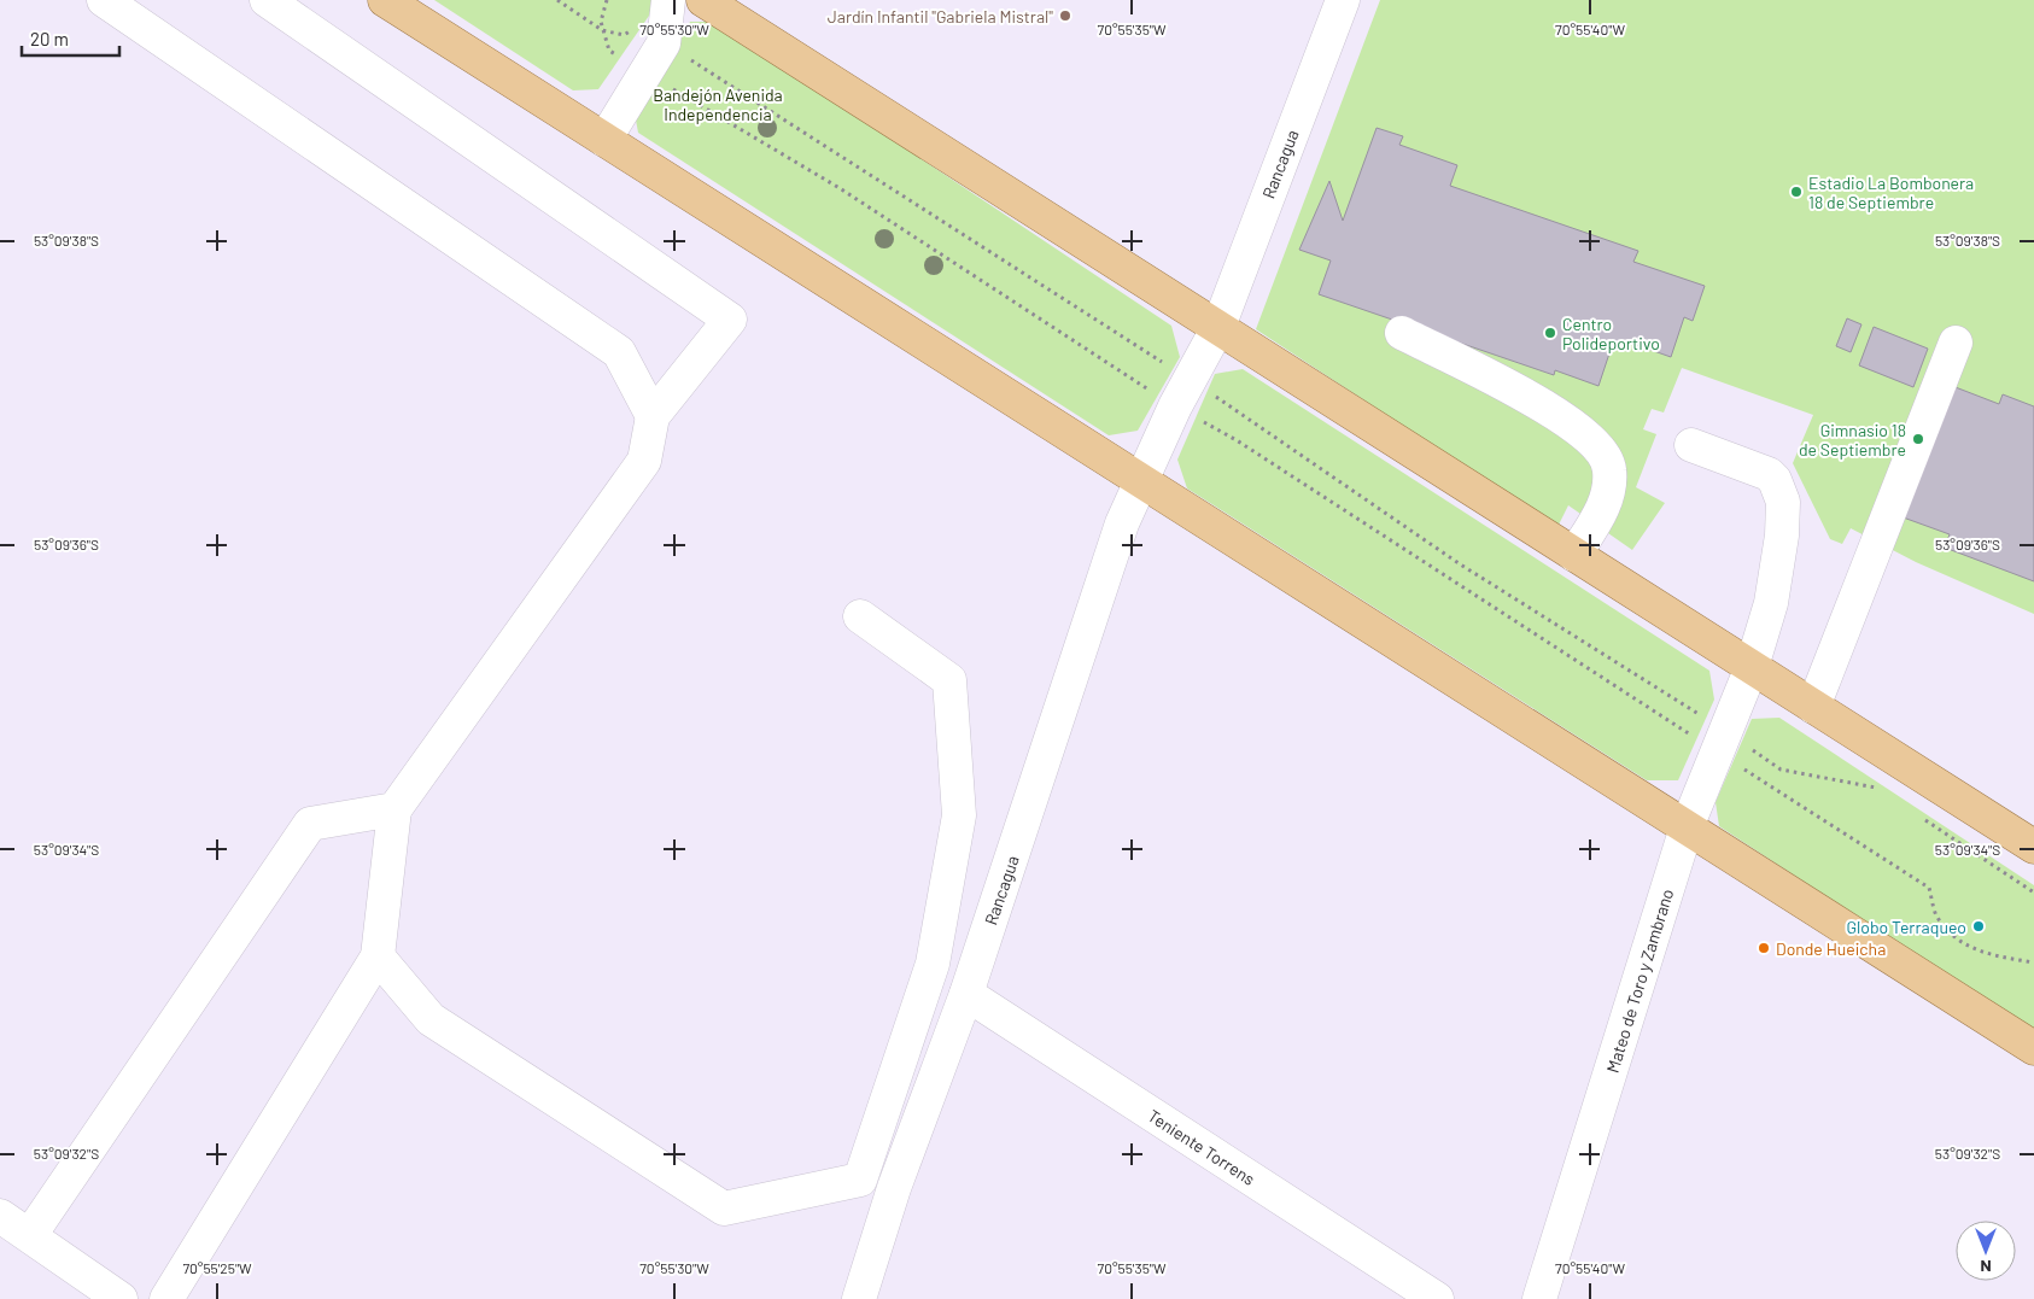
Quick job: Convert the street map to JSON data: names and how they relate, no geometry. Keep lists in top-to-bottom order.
{
  "streets": {
    "street": ["Rancagua", "Mateo de Toro y Zambrano", "Teniente Torrens"]
  },
  "crossings": [
    ["Rancagua", "Teniente Torrens"]
  ],
  "parks": ["Bandejón Avenida Independencia"],
  "places": [
    "Jardín Infantil \"Gabriela Mistral\"",
    "Estadio La Bombonera 18 de Septiembre",
    "Centro Polideportivo",
    "Gimnasio 18 de Septiembre",
    "Globo Terraqueo",
    "Donde Hueicha"
  ],
  "scale_bar": "20 m",
  "north": "bottom",
  "coordinates": [
    "70°55'30\"W",
    "70°55'35\"W",
    "70°55'40\"W",
    "53°09'38\"S",
    "53°09'36\"S",
    "53°09'34\"S",
    "53°09'32\"S",
    "70°55'25\"W"
  ]
}
